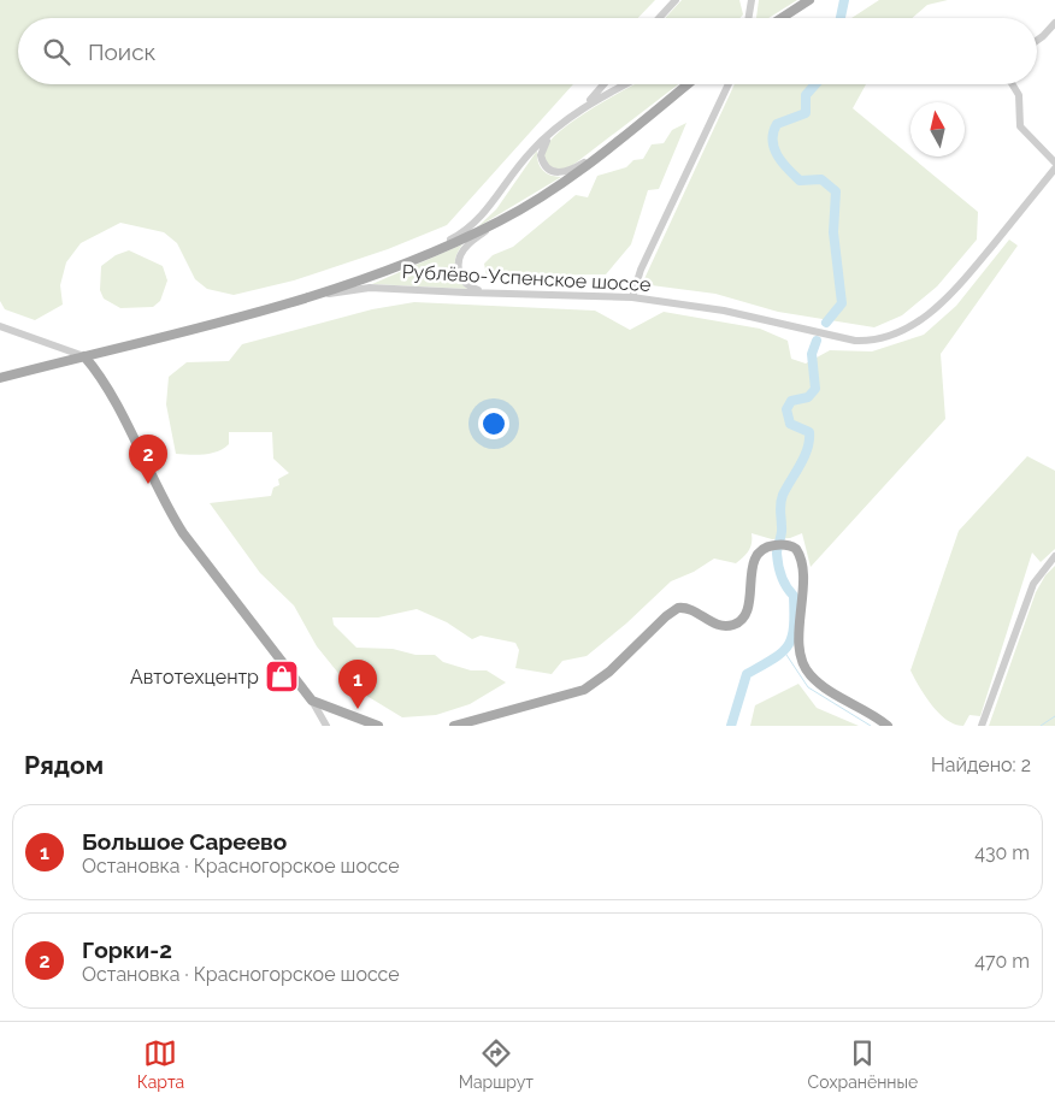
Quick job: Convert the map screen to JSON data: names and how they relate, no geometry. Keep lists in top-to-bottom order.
{
  "streets": {
    "main road": ["Рублёво-Успенское шоссе"]
  },
  "places": {
    "shop": ["Автотехцентр"]
  },
  "north": "top",
  "page": {
    "search": "Поиск",
    "pins": ["2", "1"],
    "heading": ["Рядом", "Найдено: 2"],
    "list": [
      {
        "mark": "1",
        "name": "Большое Сареево",
        "note": "Остановка · Красногорское шоссе",
        "value": "430 m"
      },
      {
        "mark": "2",
        "name": "Горки-2",
        "note": "Остановка · Красногорское шоссе",
        "value": "470 m"
      }
    ],
    "nav": ["Карта", "Маршрут", "Сохранённые"]
  }
}
